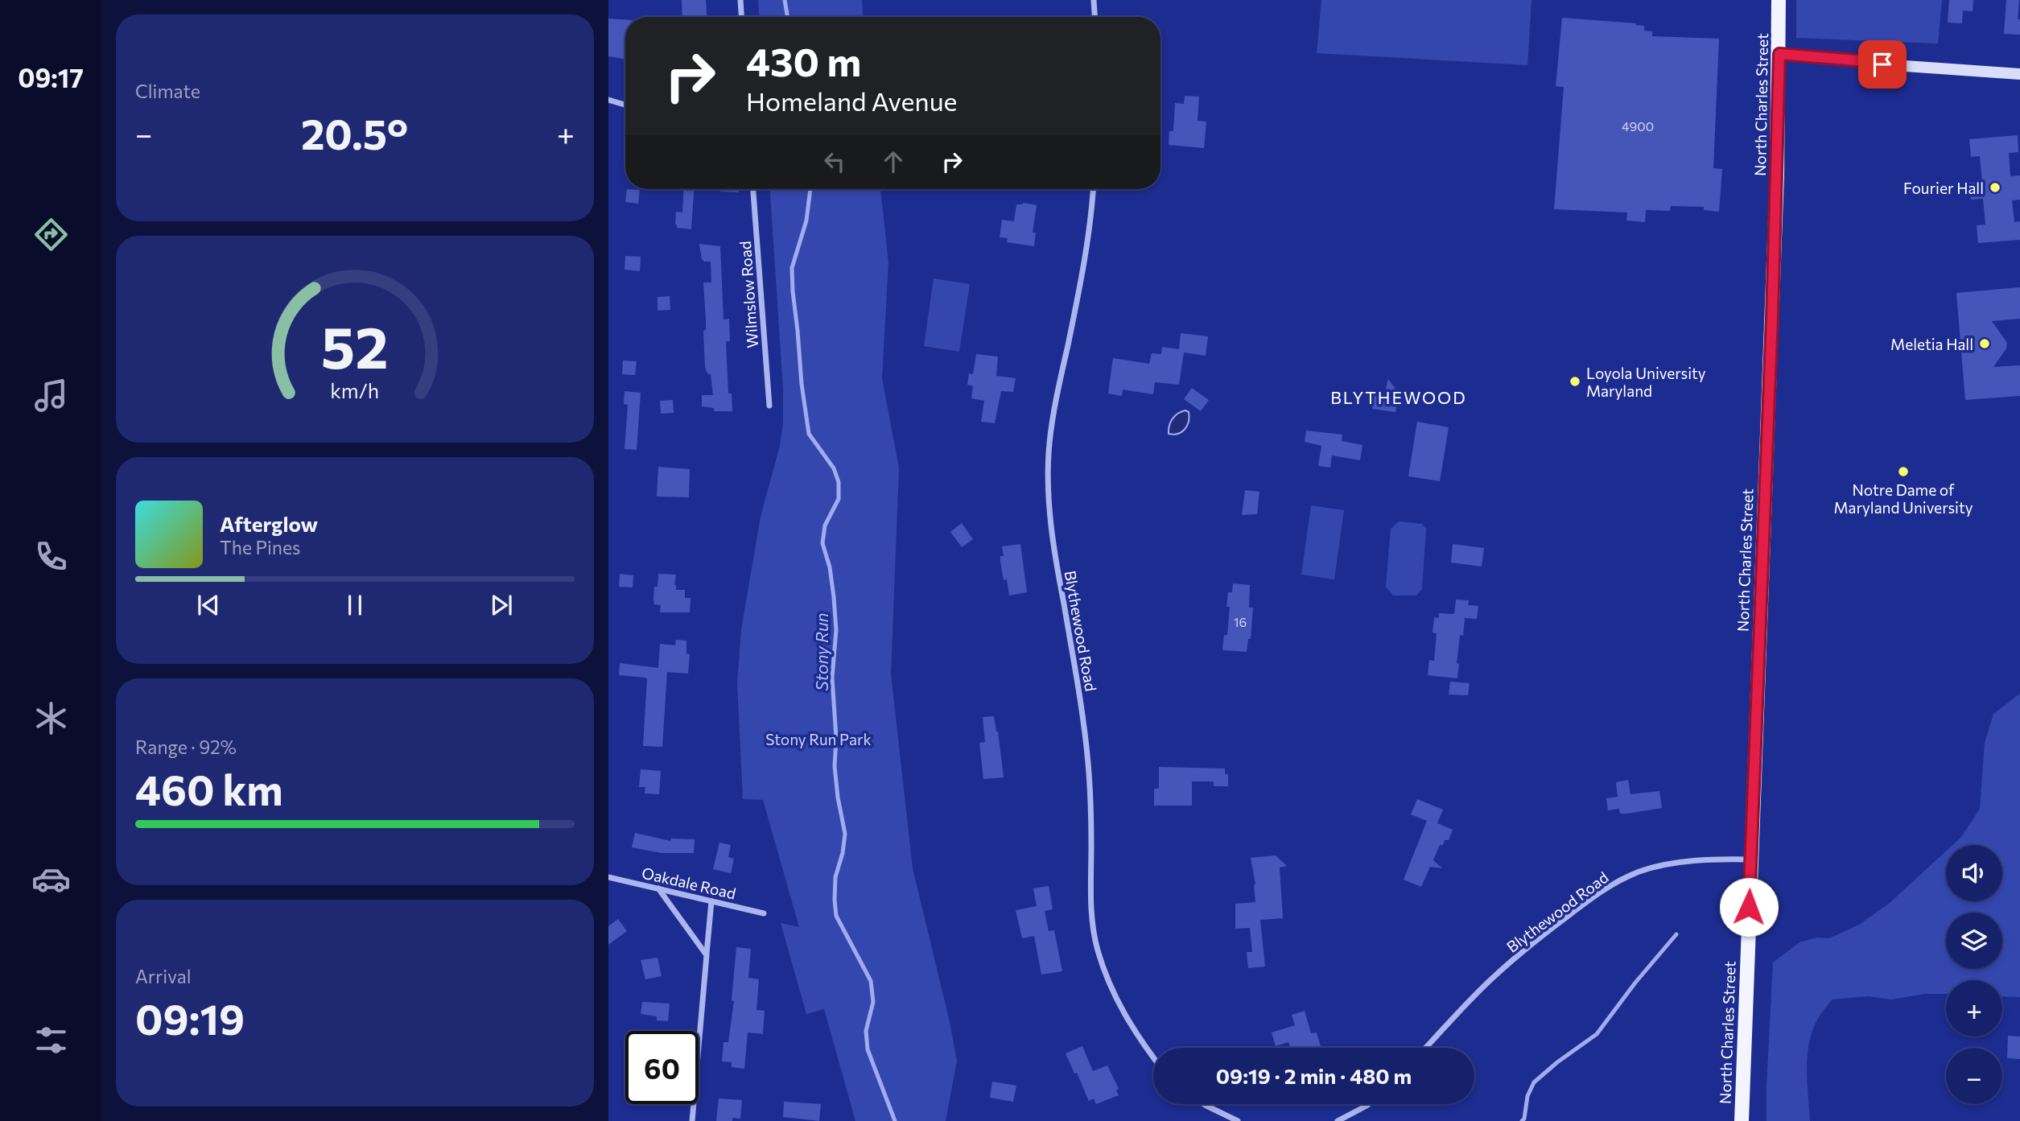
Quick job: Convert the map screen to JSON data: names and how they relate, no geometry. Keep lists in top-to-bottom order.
{
  "streets": {
    "main road": ["North Charles Street"],
    "street": ["Wilmslow Road", "Blythewood Road", "Oakdale Road"]
  },
  "crossings": [
    ["North Charles Street", "Blythewood Road"]
  ],
  "districts": ["BLYTHEWOOD"],
  "water": ["Stony Run"],
  "parks": ["Stony Run Park"],
  "places": [
    "Fourier Hall",
    "Meletia Hall",
    "Loyola University Maryland",
    "Notre Dame of Maryland University"
  ],
  "house_numbers": ["4900", "16"],
  "page": {
    "tabs": "09:17",
    "tile": [
      "Climate",
      ["Range · 92%", "460 km"],
      ["Arrival", "09:19"]
    ],
    "turn": ["430 m", "Homeland Avenue"],
    "heat": ["−", "20.5°", "+"],
    "song": ["Afterglow", "The Pines"],
    "map_buttons": ["+", "−"],
    "limit": "60",
    "trip": "09:19 · 2 min · 480 m",
    "gauge": ["52", "km/h"]
  }
}
